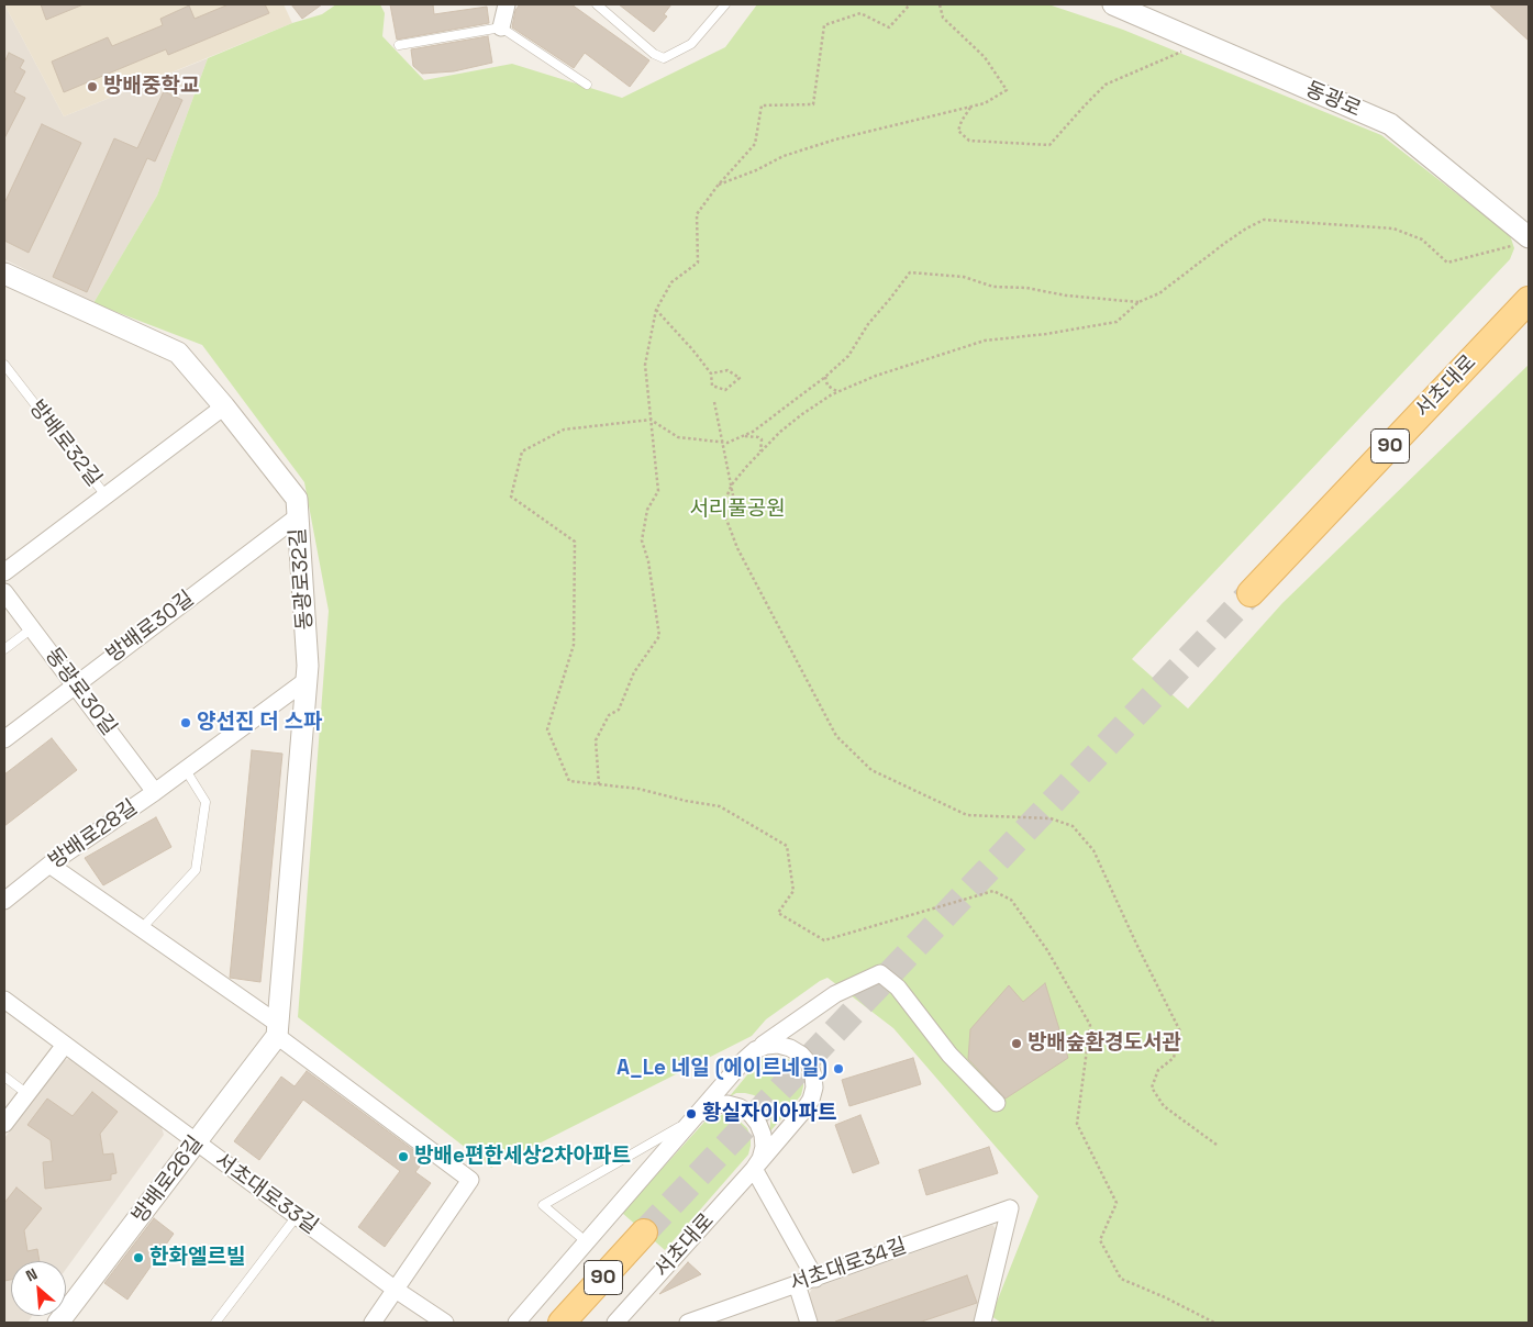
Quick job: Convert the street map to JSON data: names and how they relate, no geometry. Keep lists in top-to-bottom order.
{
  "streets": {
    "main road": ["서초대로", "90"],
    "street": [
      "동광로",
      "방배로32길",
      "동광로32길",
      "방배로30길",
      "동광로30길",
      "방배로28길",
      "방배로26길",
      "서초대로33길",
      "서초대로34길"
    ]
  },
  "crossings": [
    ["방배로32길", "동광로32길"],
    ["동광로32길", "방배로30길"],
    ["동광로32길", "방배로28길"],
    ["동광로32길", "방배로26길"],
    ["방배로30길", "동광로30길"],
    ["동광로30길", "방배로28길"],
    ["방배로26길", "서초대로33길"]
  ],
  "parks": ["서리풀공원"],
  "places": [
    "방배중학교",
    "양선진 더 스파",
    "방배숲환경도서관",
    "A_Le 네일 (에이르네일)",
    "황실자이아파트",
    "방배e편한세상2차아파트",
    "한화엘르빌"
  ],
  "north": "top left"
}
